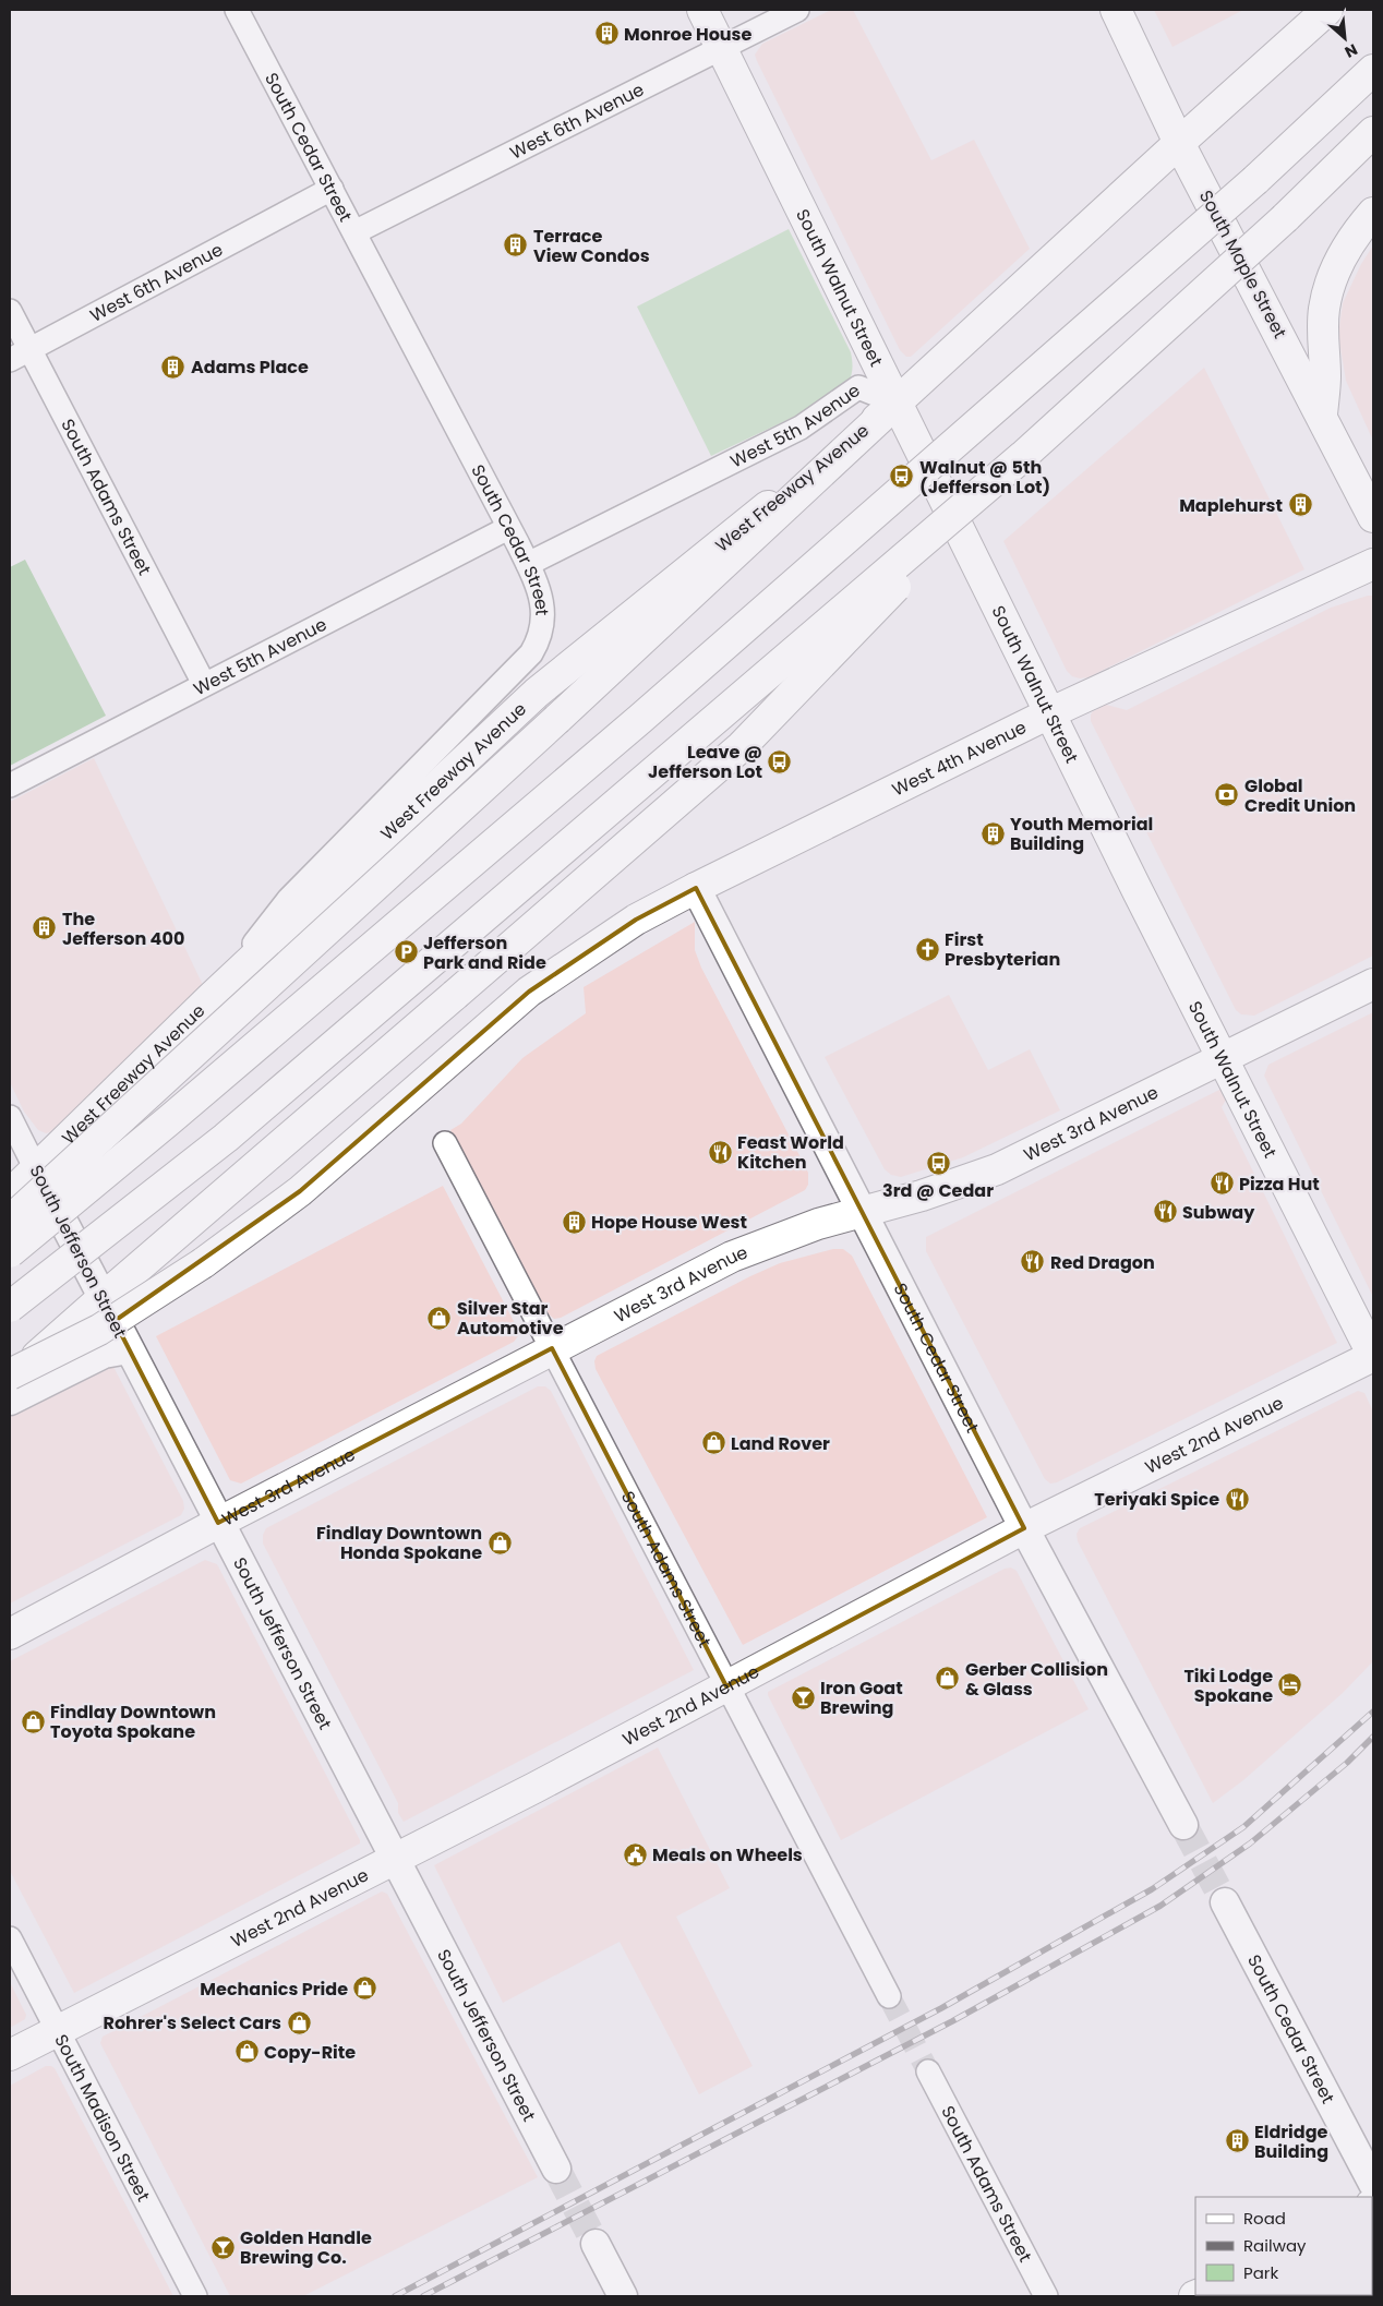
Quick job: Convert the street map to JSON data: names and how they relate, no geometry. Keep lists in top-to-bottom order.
{
  "streets": {
    "main road": [
      "South Maple Street",
      "South Walnut Street",
      "West Freeway Avenue",
      "West 4th Avenue",
      "West 3rd Avenue",
      "West 2nd Avenue"
    ],
    "street": [
      "West 6th Avenue",
      "South Cedar Street",
      "West 5th Avenue",
      "South Adams Street",
      "South Jefferson Street",
      "South Madison Street"
    ]
  },
  "crossings": [
    ["West 6th Avenue", "South Cedar Street"],
    ["West 6th Avenue", "South Walnut Street"],
    ["West 6th Avenue", "South Adams Street"],
    ["South Cedar Street", "West 5th Avenue"],
    ["South Cedar Street", "West Freeway Avenue"],
    ["South Cedar Street", "West 4th Avenue"],
    ["South Cedar Street", "West 3rd Avenue"],
    ["South Cedar Street", "West 2nd Avenue"],
    ["South Walnut Street", "West 5th Avenue"],
    ["South Walnut Street", "West Freeway Avenue"],
    ["South Walnut Street", "West 4th Avenue"],
    ["South Walnut Street", "West 3rd Avenue"],
    ["South Walnut Street", "West 2nd Avenue"],
    ["West 5th Avenue", "West Freeway Avenue"],
    ["West 5th Avenue", "South Adams Street"],
    ["West Freeway Avenue", "South Jefferson Street"],
    ["South Adams Street", "West 3rd Avenue"],
    ["South Adams Street", "West 2nd Avenue"],
    ["West 3rd Avenue", "South Jefferson Street"],
    ["South Jefferson Street", "West 2nd Avenue"],
    ["West 2nd Avenue", "South Madison Street"]
  ],
  "places": {
    "building": [
      "Monroe House",
      "Terrace View Condos",
      "Adams Place",
      "Maplehurst",
      "Youth Memorial Building",
      "The Jefferson 400",
      "Hope House West",
      "Eldridge Building"
    ],
    "bus stop": ["Walnut @ 5th (Jefferson Lot)", "Leave @ Jefferson Lot", "3rd @ Cedar"],
    "bank": ["Global Credit Union"],
    "church": ["First Presbyterian"],
    "parking": ["Jefferson Park and Ride"],
    "restaurant": [
      "Feast World Kitchen",
      "Pizza Hut",
      "Subway",
      "Red Dragon",
      "Teriyaki Spice"
    ],
    "shop": [
      "Silver Star Automotive",
      "Land Rover",
      "Findlay Downtown Honda Spokane",
      "Gerber Collision & Glass",
      "Findlay Downtown Toyota Spokane",
      "Mechanics Pride",
      "Rohrer's Select Cars",
      "Copy-Rite"
    ],
    "hotel": ["Tiki Lodge Spokane"],
    "bar": ["Iron Goat Brewing", "Golden Handle Brewing Co."],
    "public building": ["Meals on Wheels"]
  },
  "legend": ["Road", "Railway", "Park"],
  "north": "bottom right"
}
